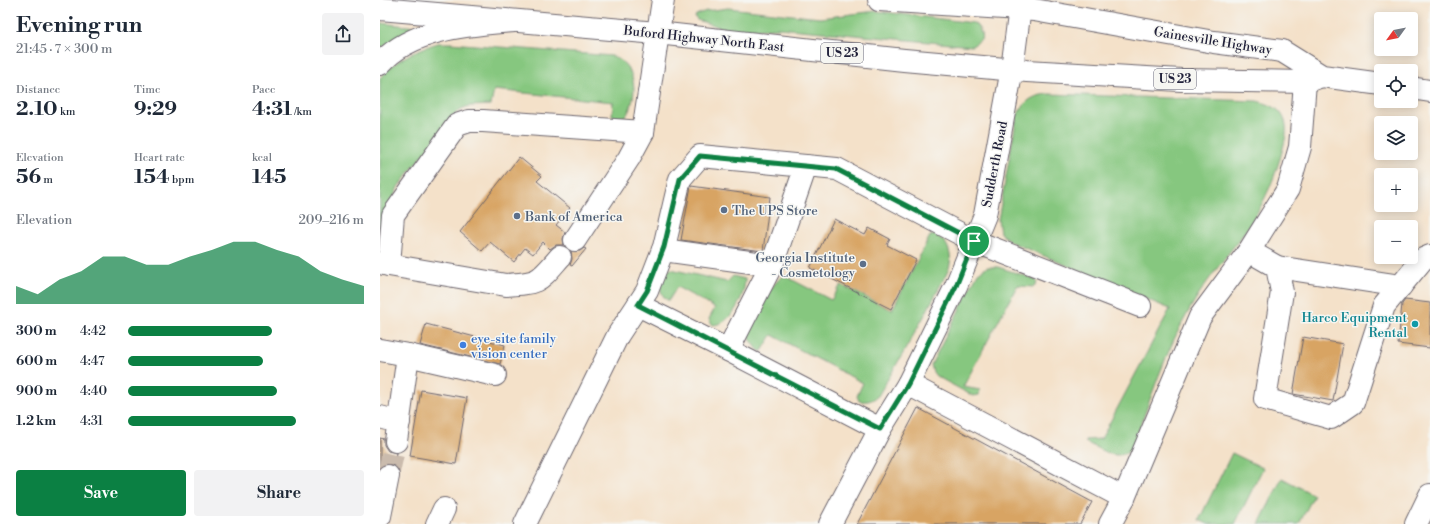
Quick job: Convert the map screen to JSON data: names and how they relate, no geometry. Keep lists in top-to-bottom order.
{
  "streets": {
    "main road": [
      "Buford Highway North East",
      "Gainesville Highway",
      "US 23",
      "Sudderth Road"
    ]
  },
  "crossings": [
    ["Buford Highway North East", "US 23"],
    ["Buford Highway North East", "Sudderth Road"],
    ["Gainesville Highway", "US 23"],
    ["Gainesville Highway", "Sudderth Road"],
    ["US 23", "Sudderth Road"]
  ],
  "places": [
    "The UPS Store",
    "Bank of America",
    "Georgia Institute - Cosmetology",
    "Harco Equipment Rental",
    "eye-site family vision center"
  ],
  "north": "bottom left",
  "page": {
    "heading": ["Evening run", "21:45 · 7 × 300 m"],
    "map_buttons": ["+", "−"],
    "stats": [
      ["Distance", "2.10 km"],
      ["Time", "9:29"],
      ["Pace", "4:31 /km"],
      ["Elevation", "56 m"],
      ["Heart rate", "154 bpm"],
      ["kcal", "145"]
    ],
    "chart": ["Elevation", "209–216 m"],
    "list": [
      {
        "name": "300 m",
        "note": "4:42"
      },
      {
        "name": "600 m",
        "note": "4:47"
      },
      {
        "name": "900 m",
        "note": "4:40"
      },
      {
        "name": "1.2 km",
        "note": "4:31"
      }
    ],
    "buttons": ["Save", "Share"]
  }
}
